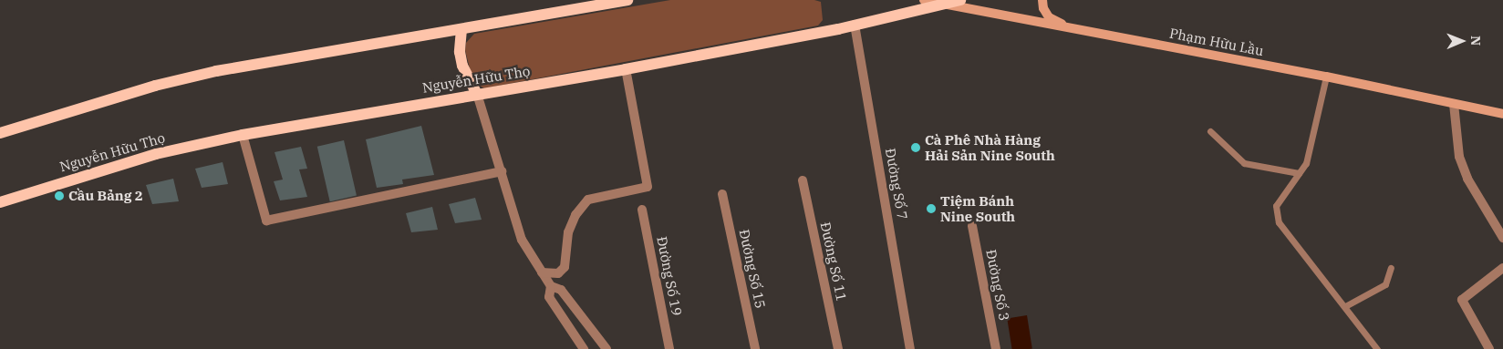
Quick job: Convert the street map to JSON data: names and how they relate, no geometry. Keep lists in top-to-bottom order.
{
  "streets": {
    "main road": ["Phạm Hữu Lầu", "Nguyễn Hữu Thọ"],
    "street": [
      "Đường Số 7",
      "Đường Số 11",
      "Đường Số 15",
      "Đường Số 19",
      "Đường Số 3"
    ]
  },
  "crossings": [
    ["Phạm Hữu Lầu", "Nguyễn Hữu Thọ"],
    ["Nguyễn Hữu Thọ", "Đường Số 7"]
  ],
  "places": ["Cà Phê Nhà Hàng Hải Sản Nine South", "Cầu Bảng 2", "Tiệm Bánh Nine South"],
  "north": "right"
}
